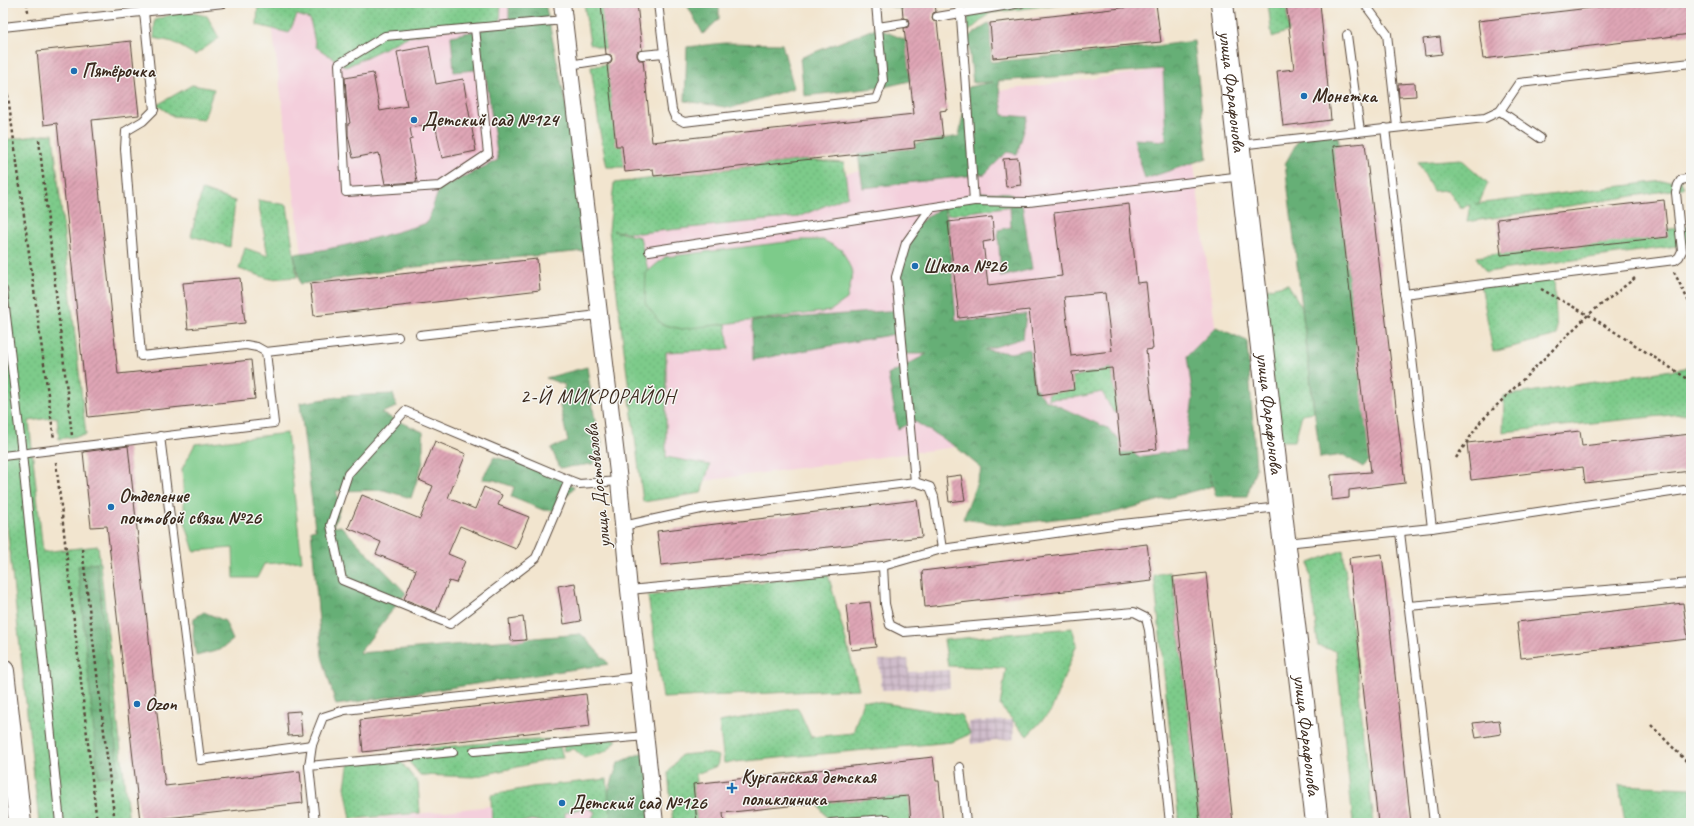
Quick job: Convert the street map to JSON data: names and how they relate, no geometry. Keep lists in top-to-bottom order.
{
  "streets": {
    "street": ["улица Фарафонова", "улица Достовалова"]
  },
  "districts": ["2-Й МИКРОРАЙОН"],
  "places": {
    "other": [
      "Пятёрочка",
      "Монетка",
      "Детский сад №124",
      "Школа №26",
      "Отделение почтовой связи №26",
      "Ozon",
      "Детский сад №126"
    ],
    "health": ["Курганская детская поликлиника"]
  }
}
